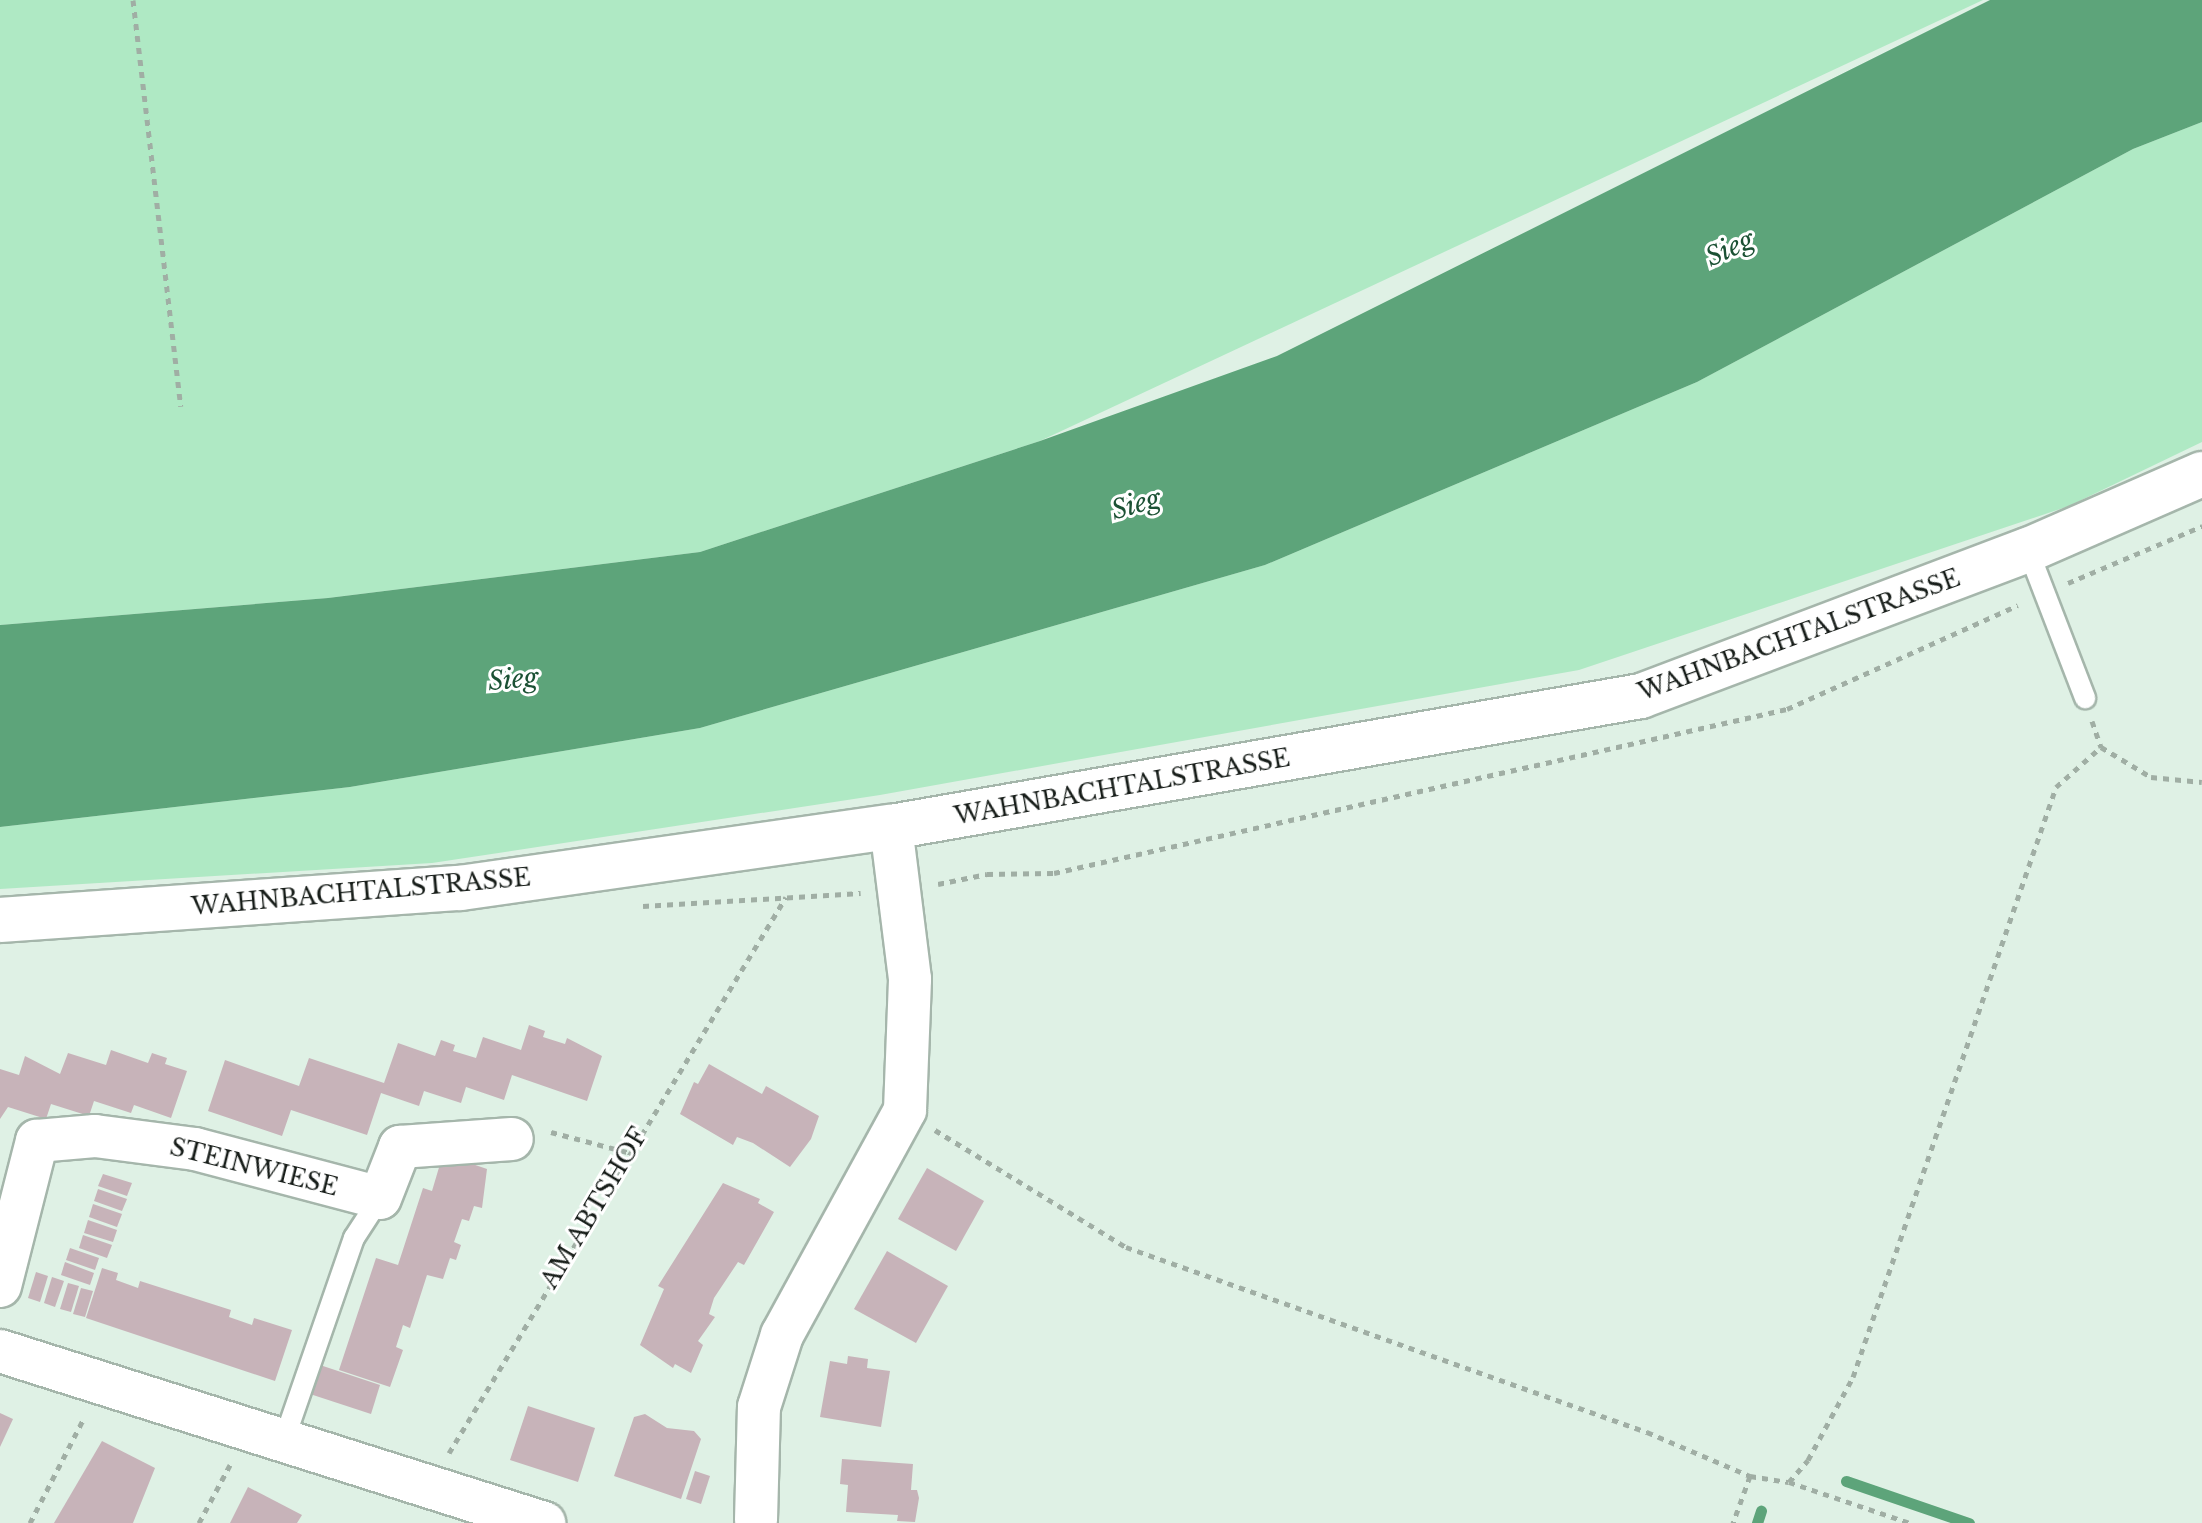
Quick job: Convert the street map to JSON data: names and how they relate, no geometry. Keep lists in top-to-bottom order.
{
  "streets": {
    "main road": ["WAHNBACHTALSTRASSE"],
    "street": ["STEINWIESE"],
    "path": ["AM ABTSHOF"]
  },
  "water": ["Sieg"]
}
